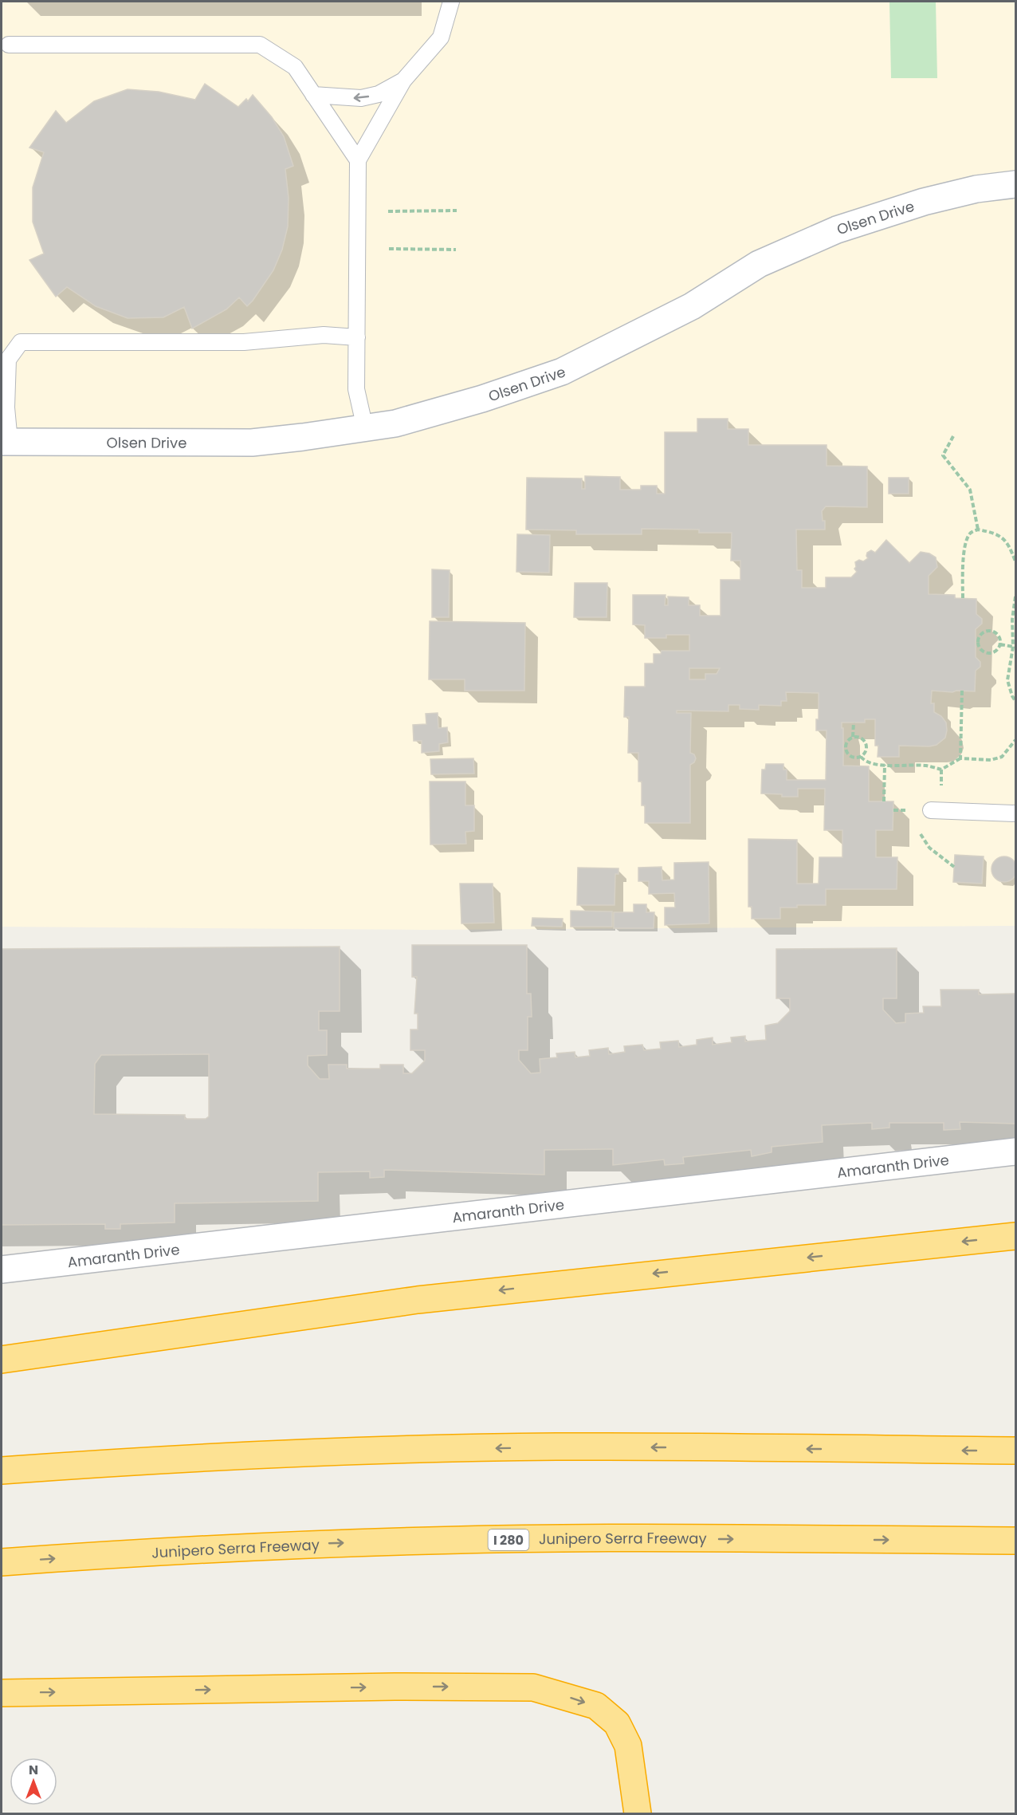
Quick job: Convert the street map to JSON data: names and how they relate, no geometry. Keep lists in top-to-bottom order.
{
  "streets": {
    "highway": ["Junipero Serra Freeway", "I 280"],
    "street": ["Olsen Drive", "Amaranth Drive"]
  },
  "north": "top"
}
